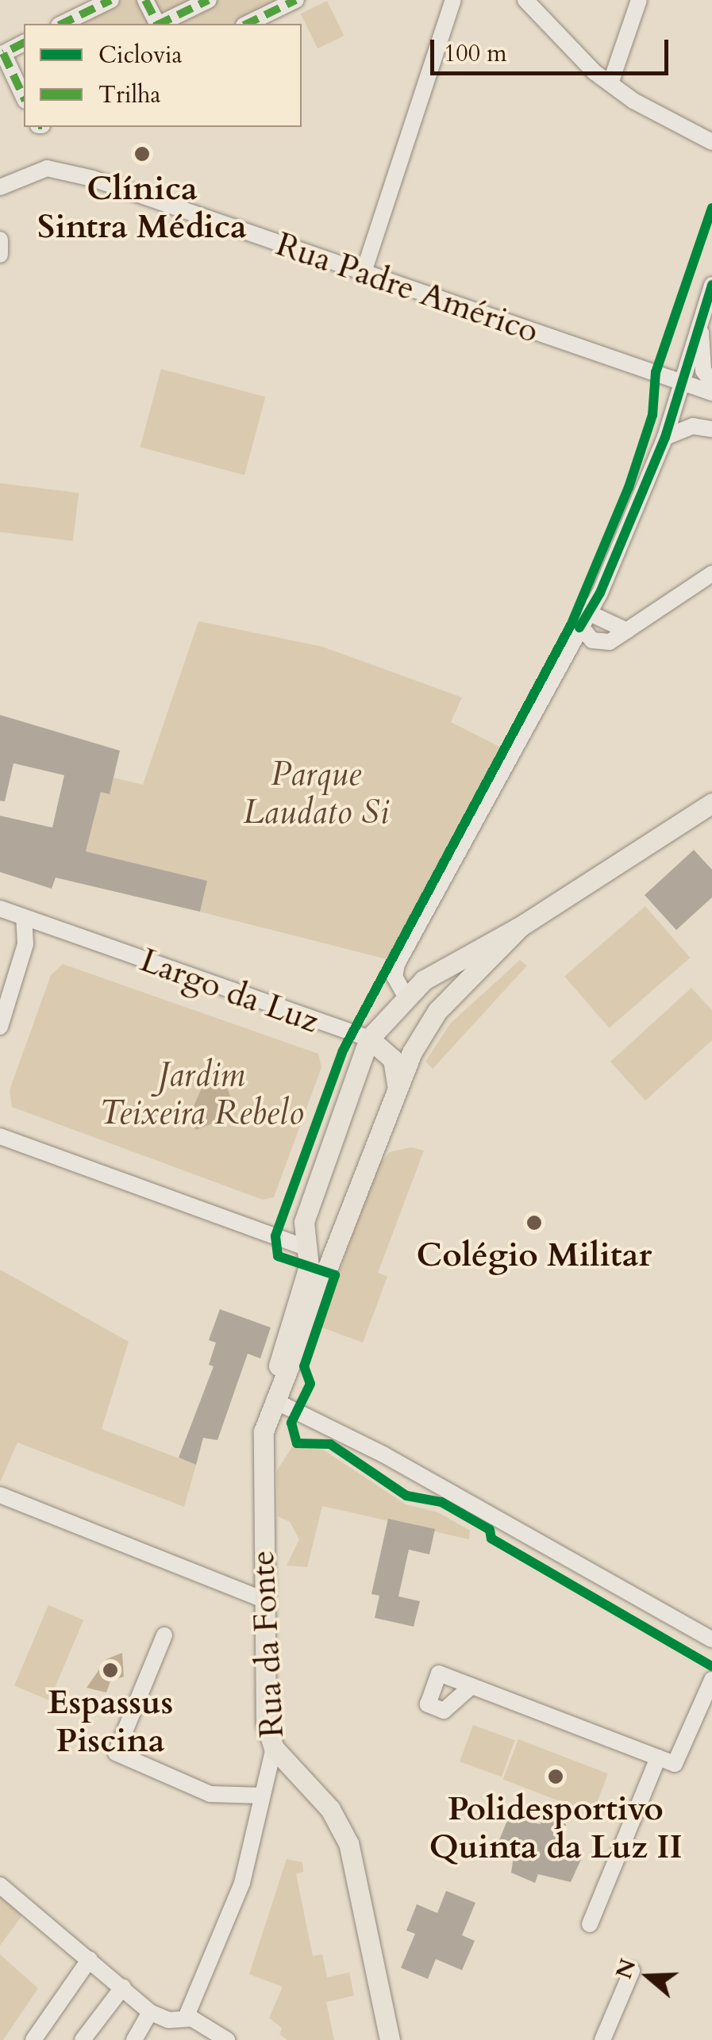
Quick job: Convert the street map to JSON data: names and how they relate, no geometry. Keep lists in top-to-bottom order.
{
  "streets": {
    "main road": ["Rua da Fonte"],
    "street": ["Rua Padre Américo", "Largo da Luz"]
  },
  "parks": ["Parque Laudato Si", "Jardim Teixeira Rebelo"],
  "places": [
    "Clínica Sintra Médica",
    "Colégio Militar",
    "Espassus Piscina",
    "Polidesportivo Quinta da Luz II"
  ],
  "legend": ["Ciclovia", "Trilha"],
  "scale_bar": "100 m",
  "north": "left"
}
